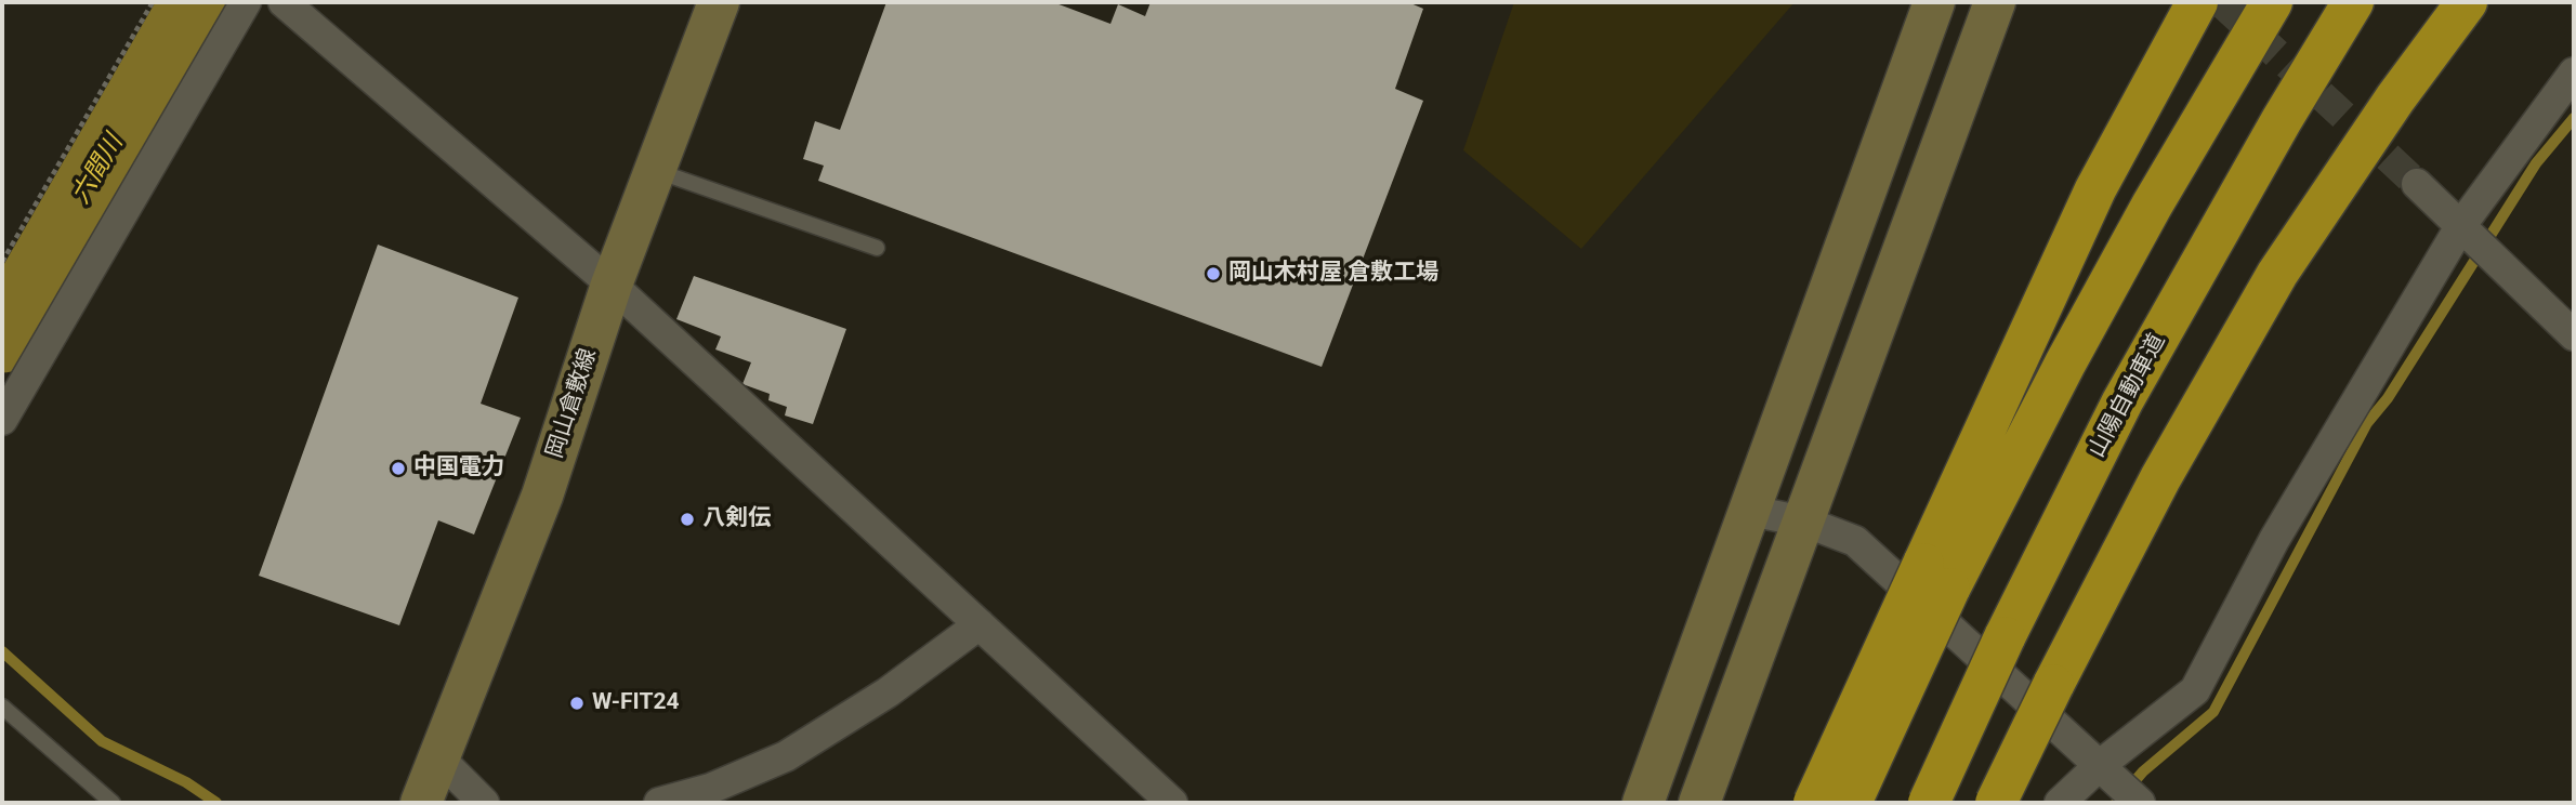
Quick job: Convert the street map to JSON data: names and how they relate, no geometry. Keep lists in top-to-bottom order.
{
  "streets": {
    "highway": ["山陽自動車道"],
    "street": ["岡山倉敷線"]
  },
  "water": ["六間川"],
  "places": [
    "岡山木村屋 倉敷工場",
    "中国電力",
    "八剣伝",
    "W-FIT24"
  ]
}
